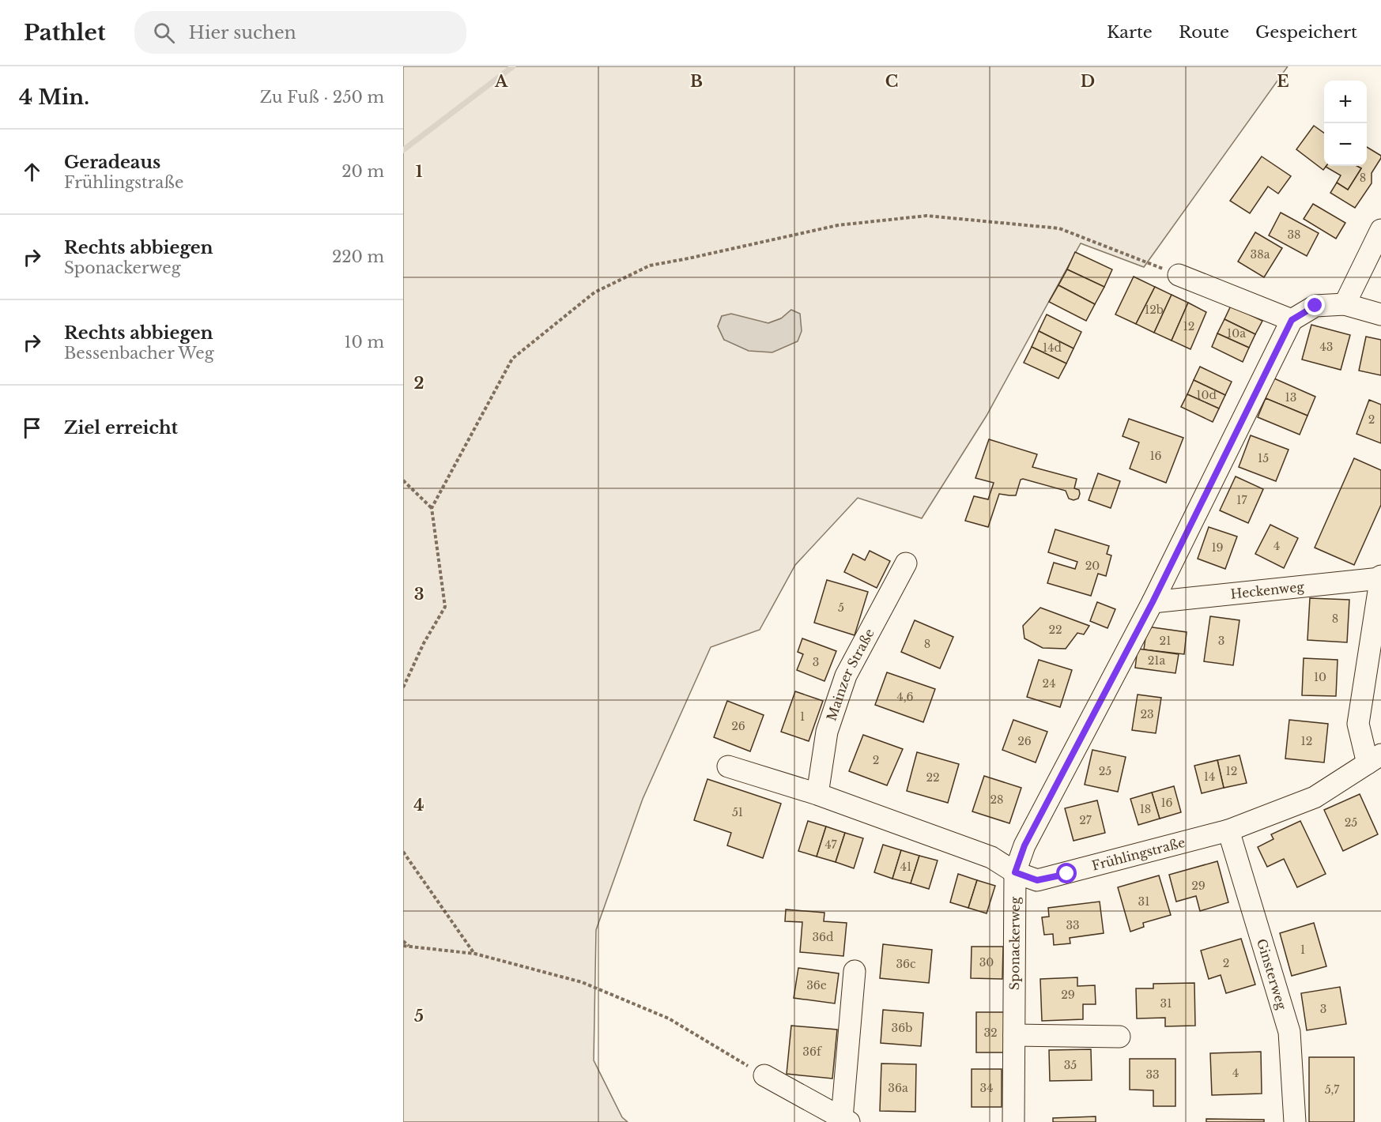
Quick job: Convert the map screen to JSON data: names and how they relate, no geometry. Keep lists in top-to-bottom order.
{
  "streets": {
    "street": [
      "Heckenweg",
      "Mainzer Straße",
      "Frühlingstraße",
      "Sponackerweg",
      "Ginsterweg"
    ]
  },
  "crossings": [
    ["Heckenweg", "Sponackerweg"],
    ["Mainzer Straße", "Frühlingstraße"],
    ["Frühlingstraße", "Sponackerweg"],
    ["Frühlingstraße", "Ginsterweg"]
  ],
  "house_numbers": [
    "8",
    "38",
    "38a",
    "12b",
    "12",
    "10a",
    "43",
    "14d",
    "10d",
    "13",
    "2",
    "16",
    "15",
    "17",
    "4",
    "19",
    "20",
    "5",
    "8",
    "22",
    "21",
    "3",
    "8",
    "21a",
    "3",
    "10",
    "24",
    "4,6",
    "23",
    "1",
    "26",
    "26",
    "12",
    "2",
    "25",
    "12",
    "14",
    "22",
    "28",
    "16",
    "18",
    "51",
    "27",
    "25",
    "47",
    "41",
    "29",
    "31",
    "33",
    "36d",
    "1",
    "30",
    "2",
    "36c",
    "36e",
    "29",
    "31",
    "3",
    "36b",
    "32",
    "36f",
    "35",
    "4",
    "33",
    "36a",
    "34",
    "5,7"
  ],
  "page": {
    "header": "Pathlet",
    "search": "Hier suchen",
    "nav": ["Karte", "Route", "Gespeichert"],
    "heading": ["4 Min.", "Zu Fuß · 250 m"],
    "map_buttons": ["+", "−"],
    "list": [
      ["Geradeaus", "Frühlingstraße", "20 m"],
      ["Rechts abbiegen", "Sponackerweg", "220 m"],
      ["Rechts abbiegen", "Bessenbacher Weg", "10 m"],
      "Ziel erreicht"
    ]
  },
  "grid": {
    "columns": [
      "A",
      "B",
      "C",
      "D",
      "E"
    ],
    "rows": [
      "1",
      "2",
      "3",
      "4",
      "5"
    ]
  }
}
